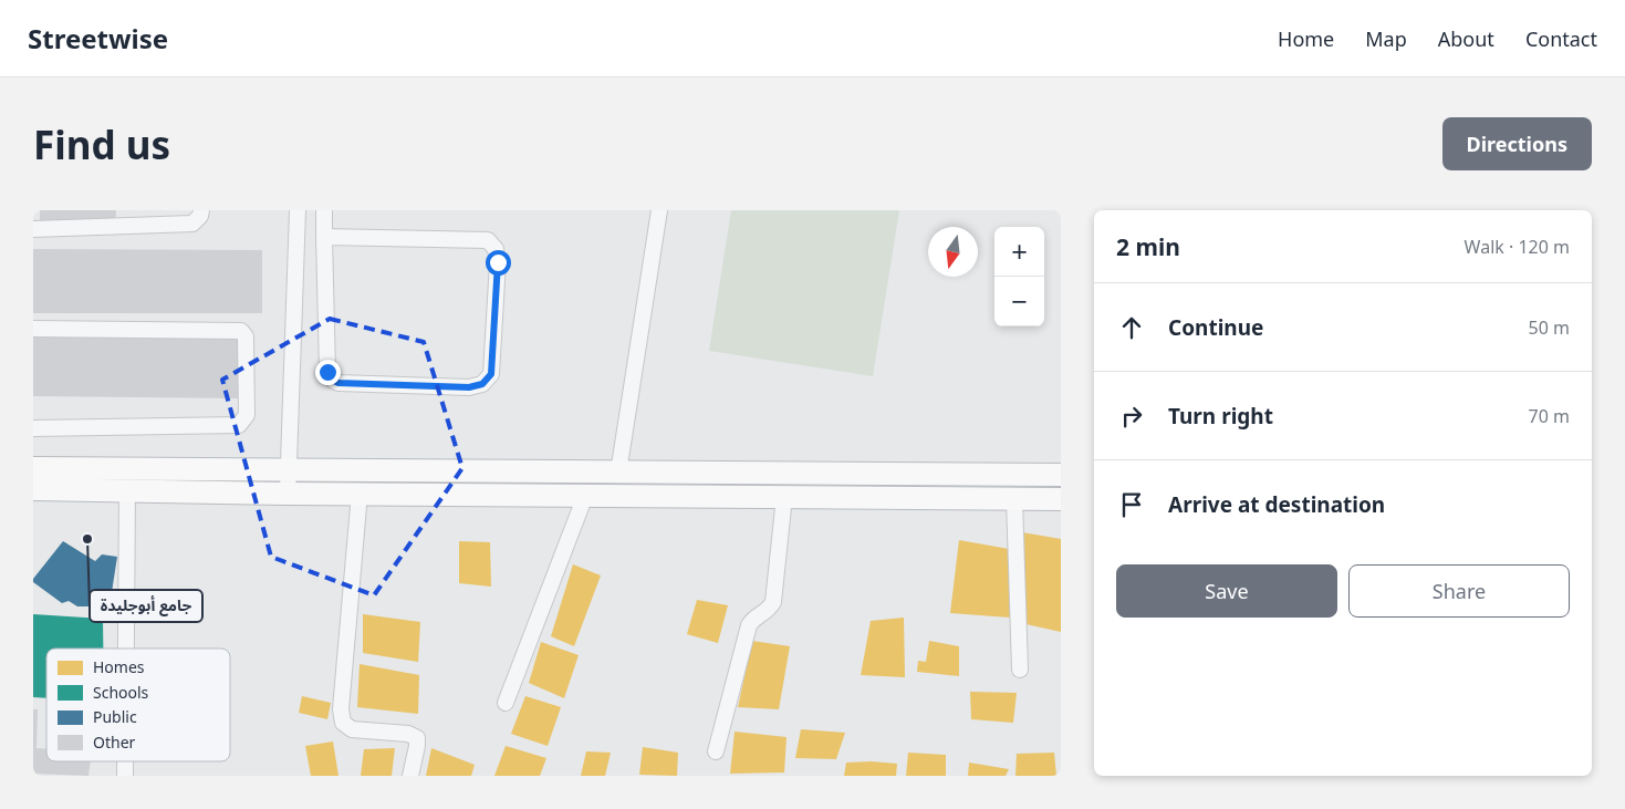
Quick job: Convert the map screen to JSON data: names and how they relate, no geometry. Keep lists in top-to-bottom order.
{
  "places": ["جامع أبوجليدة"],
  "legend": [
    "Homes",
    "Schools",
    "Public",
    "Other"
  ],
  "north": "bottom",
  "page": {
    "header": "Streetwise",
    "nav": [
      "Home",
      "Map",
      "About",
      "Contact"
    ],
    "buttons": [
      "Directions",
      ["Save", "Share"]
    ],
    "title": "Find us",
    "heading": ["2 min", "Walk · 120 m"],
    "map_buttons": ["+", "−"],
    "list": [
      ["Continue", "50 m"],
      ["Turn right", "70 m"],
      "Arrive at destination"
    ]
  }
}
